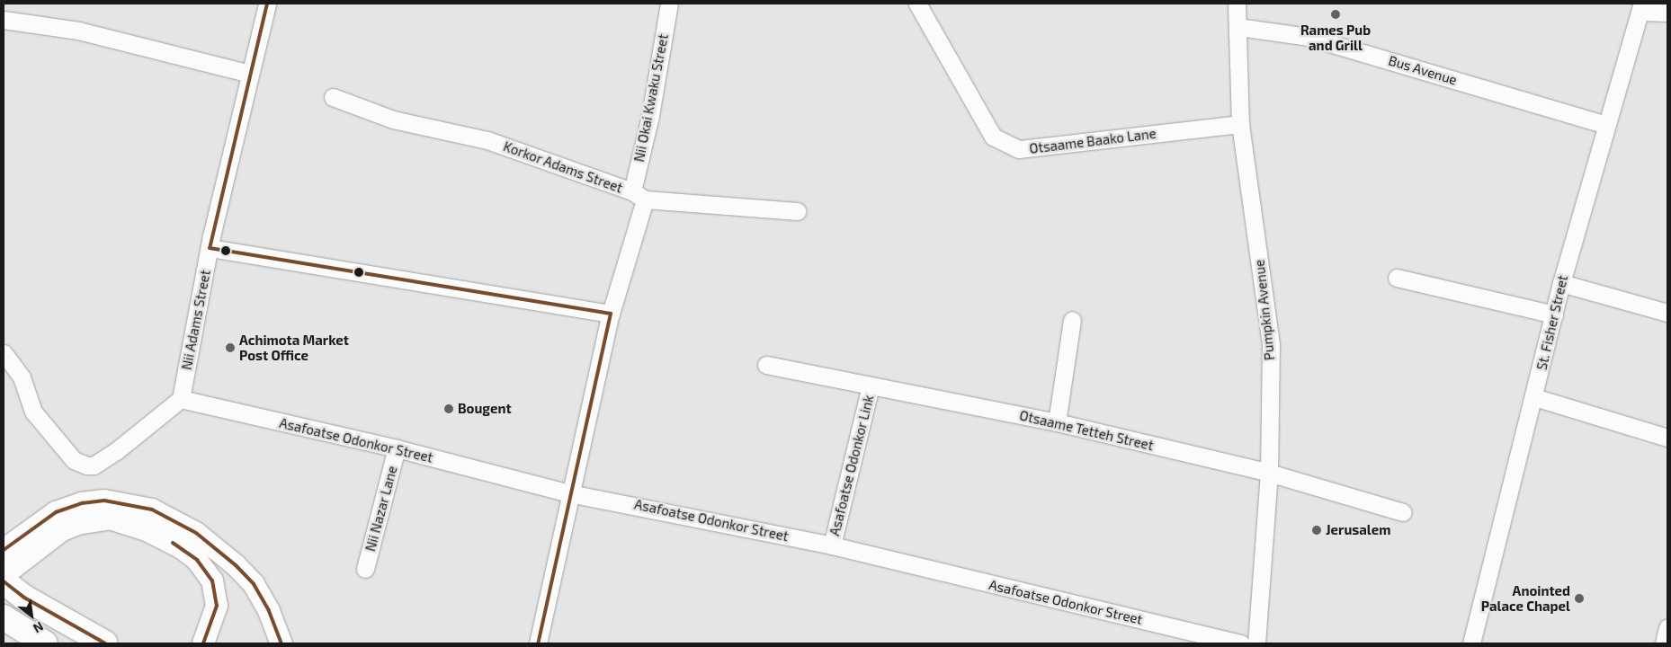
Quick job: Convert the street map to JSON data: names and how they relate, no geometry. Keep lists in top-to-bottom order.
{
  "streets": {
    "street": [
      "Bus Avenue",
      "Nii Okai Kwaku Street",
      "Otsaame Baako Lane",
      "Korkor Adams Street",
      "Pumpkin Avenue",
      "Nii Adams Street",
      "St. Fisher Street",
      "Otsaame Tetteh Street",
      "Asafoatse Odonkor Street",
      "Asafoatse Odonkor Link",
      "Nii Nazar Lane"
    ]
  },
  "crossings": [
    ["Bus Avenue", "Pumpkin Avenue"],
    ["Bus Avenue", "St. Fisher Street"],
    ["Nii Okai Kwaku Street", "Korkor Adams Street"],
    ["Nii Okai Kwaku Street", "Asafoatse Odonkor Street"],
    ["Otsaame Baako Lane", "Pumpkin Avenue"],
    ["Pumpkin Avenue", "Otsaame Tetteh Street"],
    ["Nii Adams Street", "Asafoatse Odonkor Street"],
    ["Otsaame Tetteh Street", "Asafoatse Odonkor Link"],
    ["Asafoatse Odonkor Street", "Asafoatse Odonkor Link"],
    ["Asafoatse Odonkor Street", "Nii Nazar Lane"]
  ],
  "places": [
    "Rames Pub and Grill",
    "Achimota Market Post Office",
    "Bougent",
    "Jerusalem",
    "Anointed Palace Chapel"
  ],
  "north": "bottom right"
}
